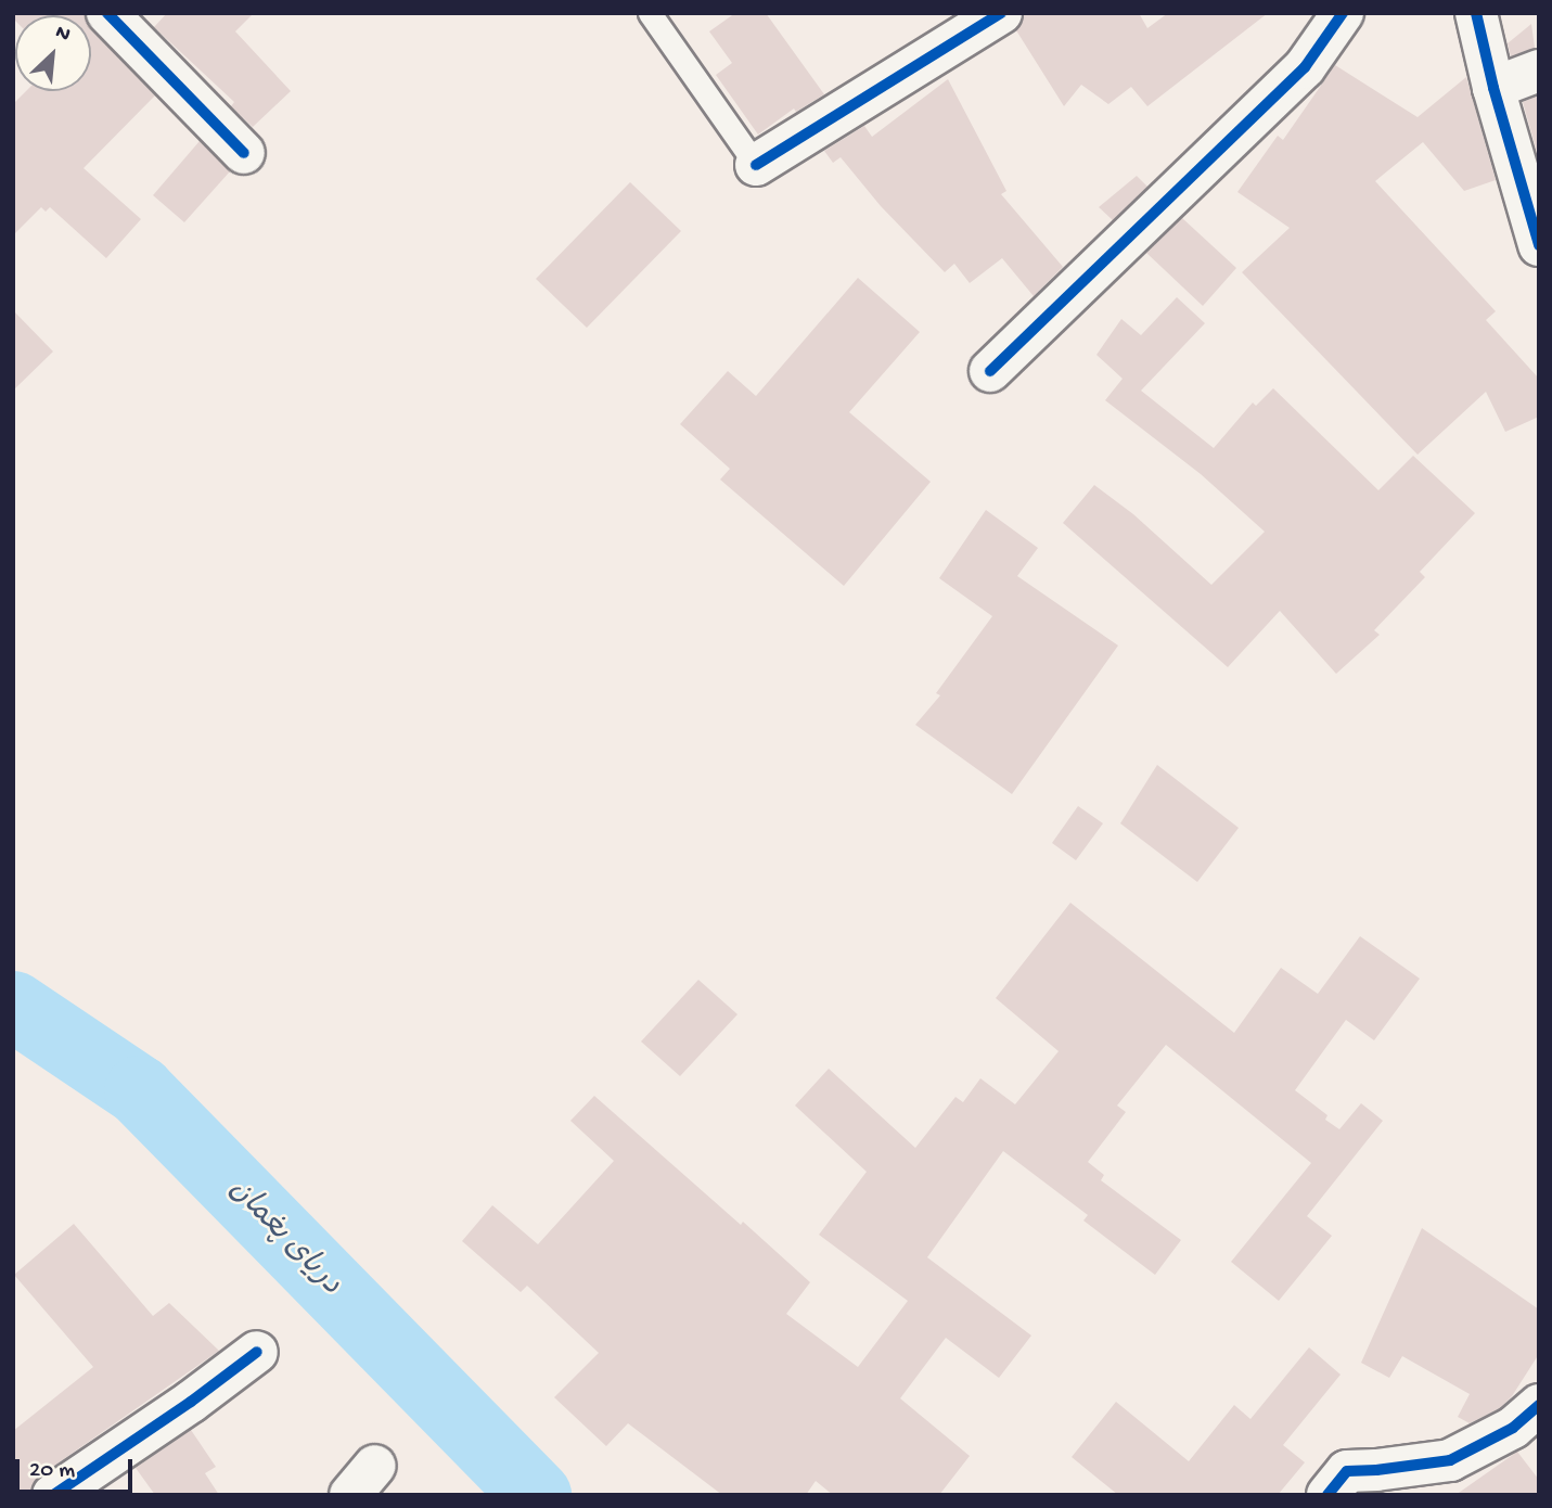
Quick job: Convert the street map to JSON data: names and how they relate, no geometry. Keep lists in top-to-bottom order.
{
  "water": ["دریای پغمان"],
  "scale_bar": "20 m",
  "north": "top right"
}
